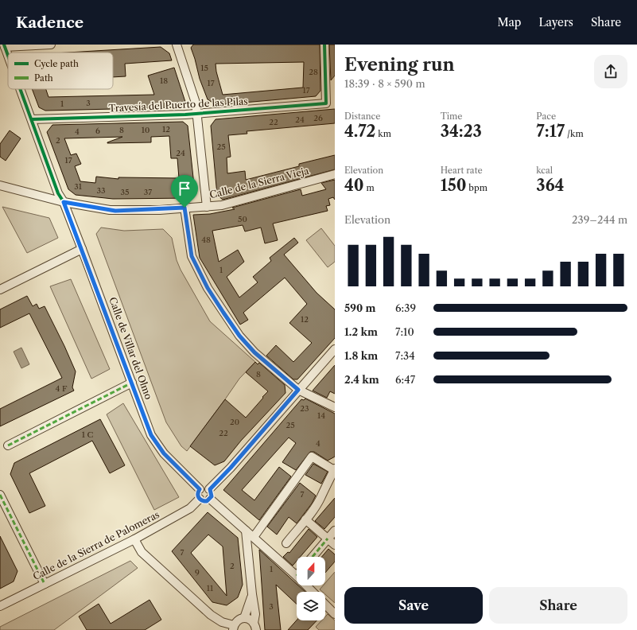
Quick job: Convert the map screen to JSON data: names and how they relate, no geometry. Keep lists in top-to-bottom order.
{
  "streets": {
    "street": [
      "Travesía del Puerto de las Pilas",
      "Calle de la Sierra Vieja",
      "Calle de Villar del Olmo",
      "Calle de la Sierra de Palomeras"
    ]
  },
  "crossings": [
    ["Travesía del Puerto de las Pilas", "Calle de Villar del Olmo"],
    ["Calle de la Sierra Vieja", "Calle de Villar del Olmo"],
    ["Calle de Villar del Olmo", "Calle de la Sierra de Palomeras"]
  ],
  "house_numbers": [
    "15",
    "28",
    "18",
    "17",
    "17",
    "3",
    "1",
    "26",
    "24",
    "22",
    "12",
    "8",
    "10",
    "6",
    "4",
    "2",
    "25",
    "24",
    "17",
    "31",
    "33",
    "35",
    "37",
    "50",
    "48",
    "1",
    "12",
    "8",
    "4 F",
    "23",
    "14",
    "20",
    "25",
    "22",
    "1 C",
    "4",
    "7",
    "7",
    "2",
    "1",
    "9",
    "11",
    "3"
  ],
  "legend": ["Cycle path", "Path"],
  "north": "top",
  "page": {
    "header": "Kadence",
    "nav": ["Map", "Layers", "Share"],
    "heading": ["Evening run", "18:39 · 8 × 590 m"],
    "stats": [
      ["Distance", "4.72 km"],
      ["Time", "34:23"],
      ["Pace", "7:17 /km"],
      ["Elevation", "40 m"],
      ["Heart rate", "150 bpm"],
      ["kcal", "364"]
    ],
    "chart": ["Elevation", "239–244 m"],
    "list": [
      {
        "name": "590 m",
        "note": "6:39"
      },
      {
        "name": "1.2 km",
        "note": "7:10"
      },
      {
        "name": "1.8 km",
        "note": "7:34"
      },
      {
        "name": "2.4 km",
        "note": "6:47"
      }
    ],
    "buttons": ["Save", "Share"]
  }
}
